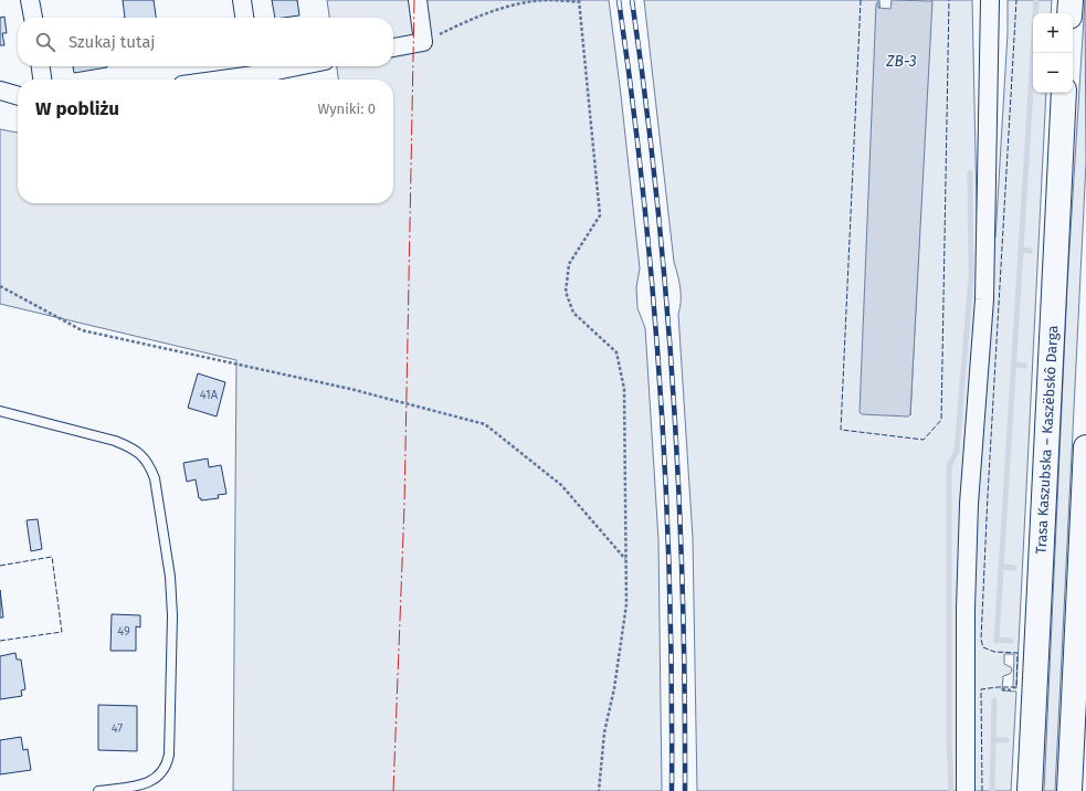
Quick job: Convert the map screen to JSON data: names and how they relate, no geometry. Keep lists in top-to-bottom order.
{
  "streets": {
    "highway": ["Trasa Kaszubska – Kaszëbskô Darga"]
  },
  "water": ["ZB-3"],
  "house_numbers": ["41A", "49", "47"],
  "page": {
    "map_buttons": ["+", "−"],
    "search": "Szukaj tutaj",
    "heading": ["W pobliżu", "Wyniki: 0"]
  }
}
